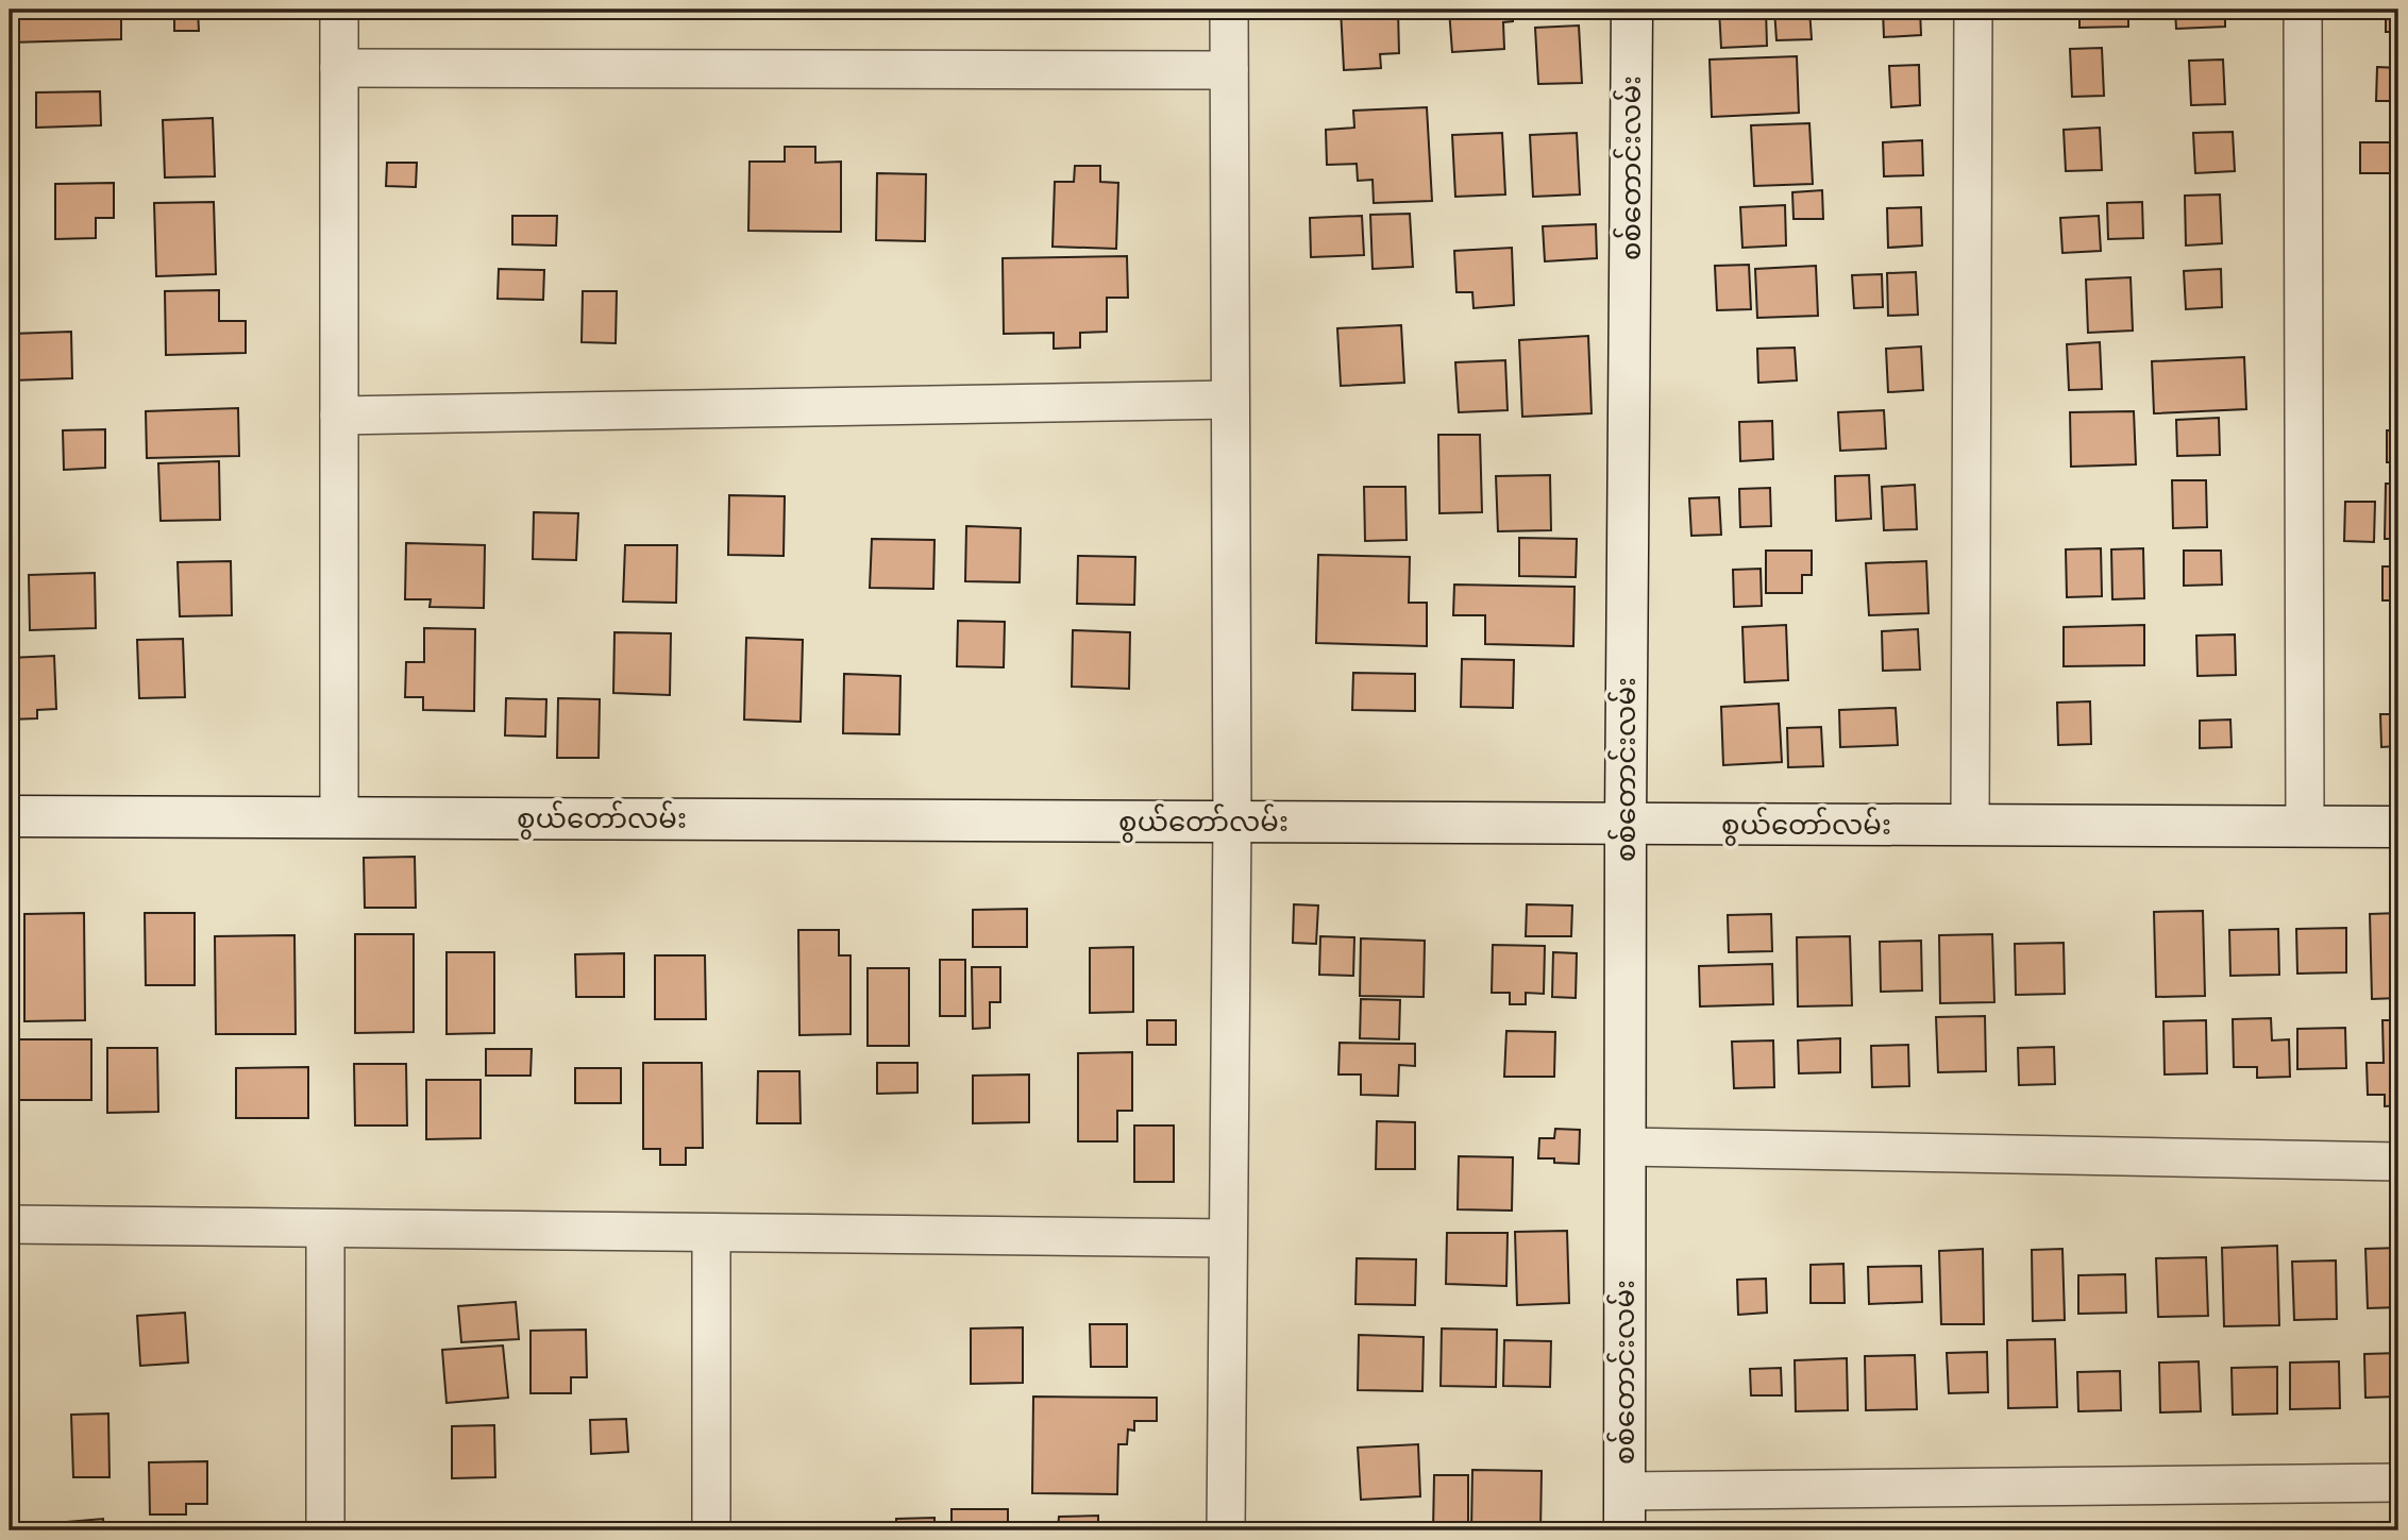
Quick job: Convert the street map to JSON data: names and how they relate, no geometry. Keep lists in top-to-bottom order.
{
  "streets": {
    "street": ["စစ်တောင်းလမ်း", "စွယ်တော်လမ်း"]
  },
  "crossings": [
    ["စစ်တောင်းလမ်း", "စွယ်တော်လမ်း"]
  ]
}
